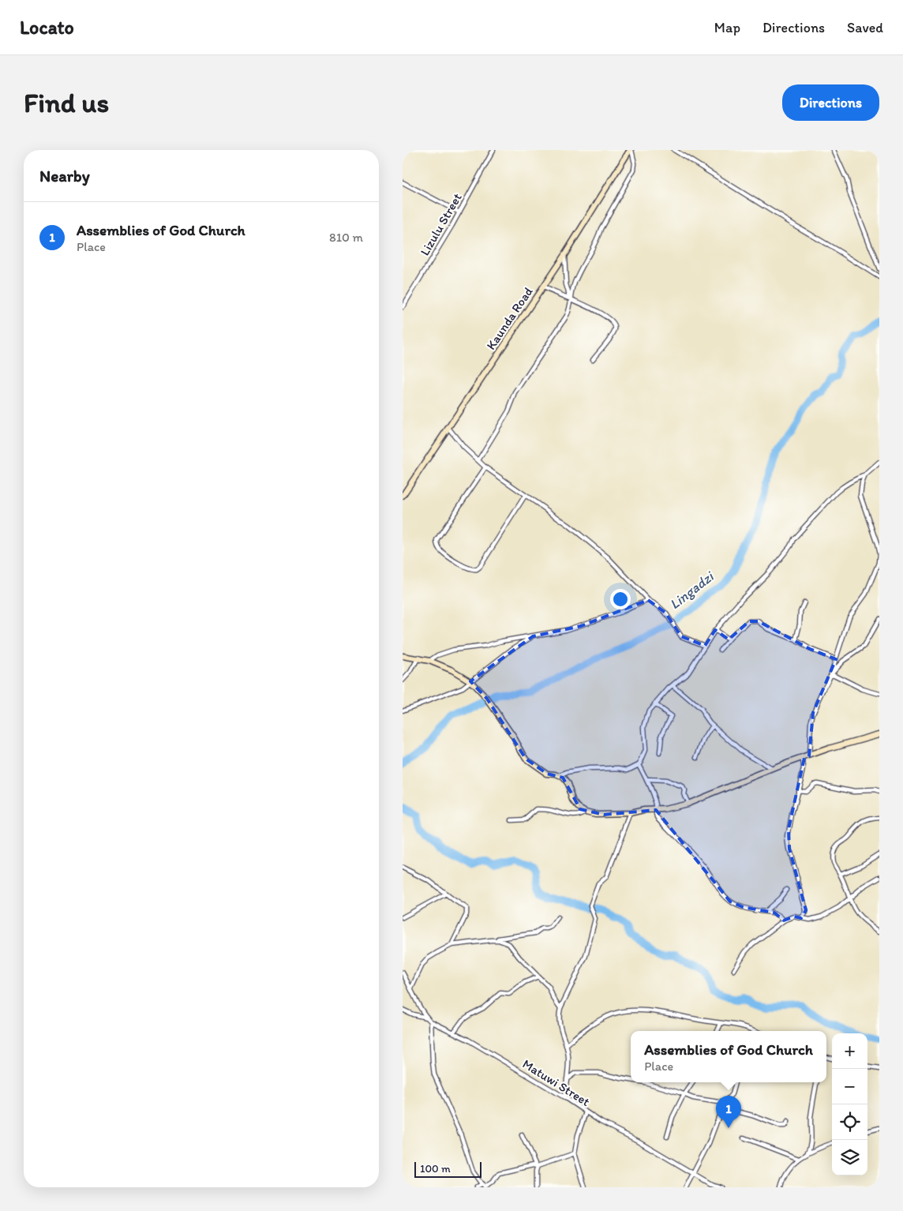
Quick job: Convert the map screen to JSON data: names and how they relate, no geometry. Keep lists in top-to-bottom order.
{
  "streets": {
    "street": ["Lizulu Street", "Kaunda Road", "Matuwi Street"]
  },
  "water": ["Lingadzi"],
  "scale_bar": "100 m",
  "page": {
    "header": "Locato",
    "nav": ["Map", "Directions", "Saved"],
    "buttons": "Directions",
    "title": "Find us",
    "heading": "Nearby",
    "list": [
      {
        "mark": "1",
        "name": "Assemblies of God Church",
        "note": "Place",
        "value": "810 m"
      }
    ],
    "popup": ["Assemblies of God Church", "Place"],
    "map_buttons": ["+", "−"],
    "pins": "1",
    "scale": "100 m"
  }
}
